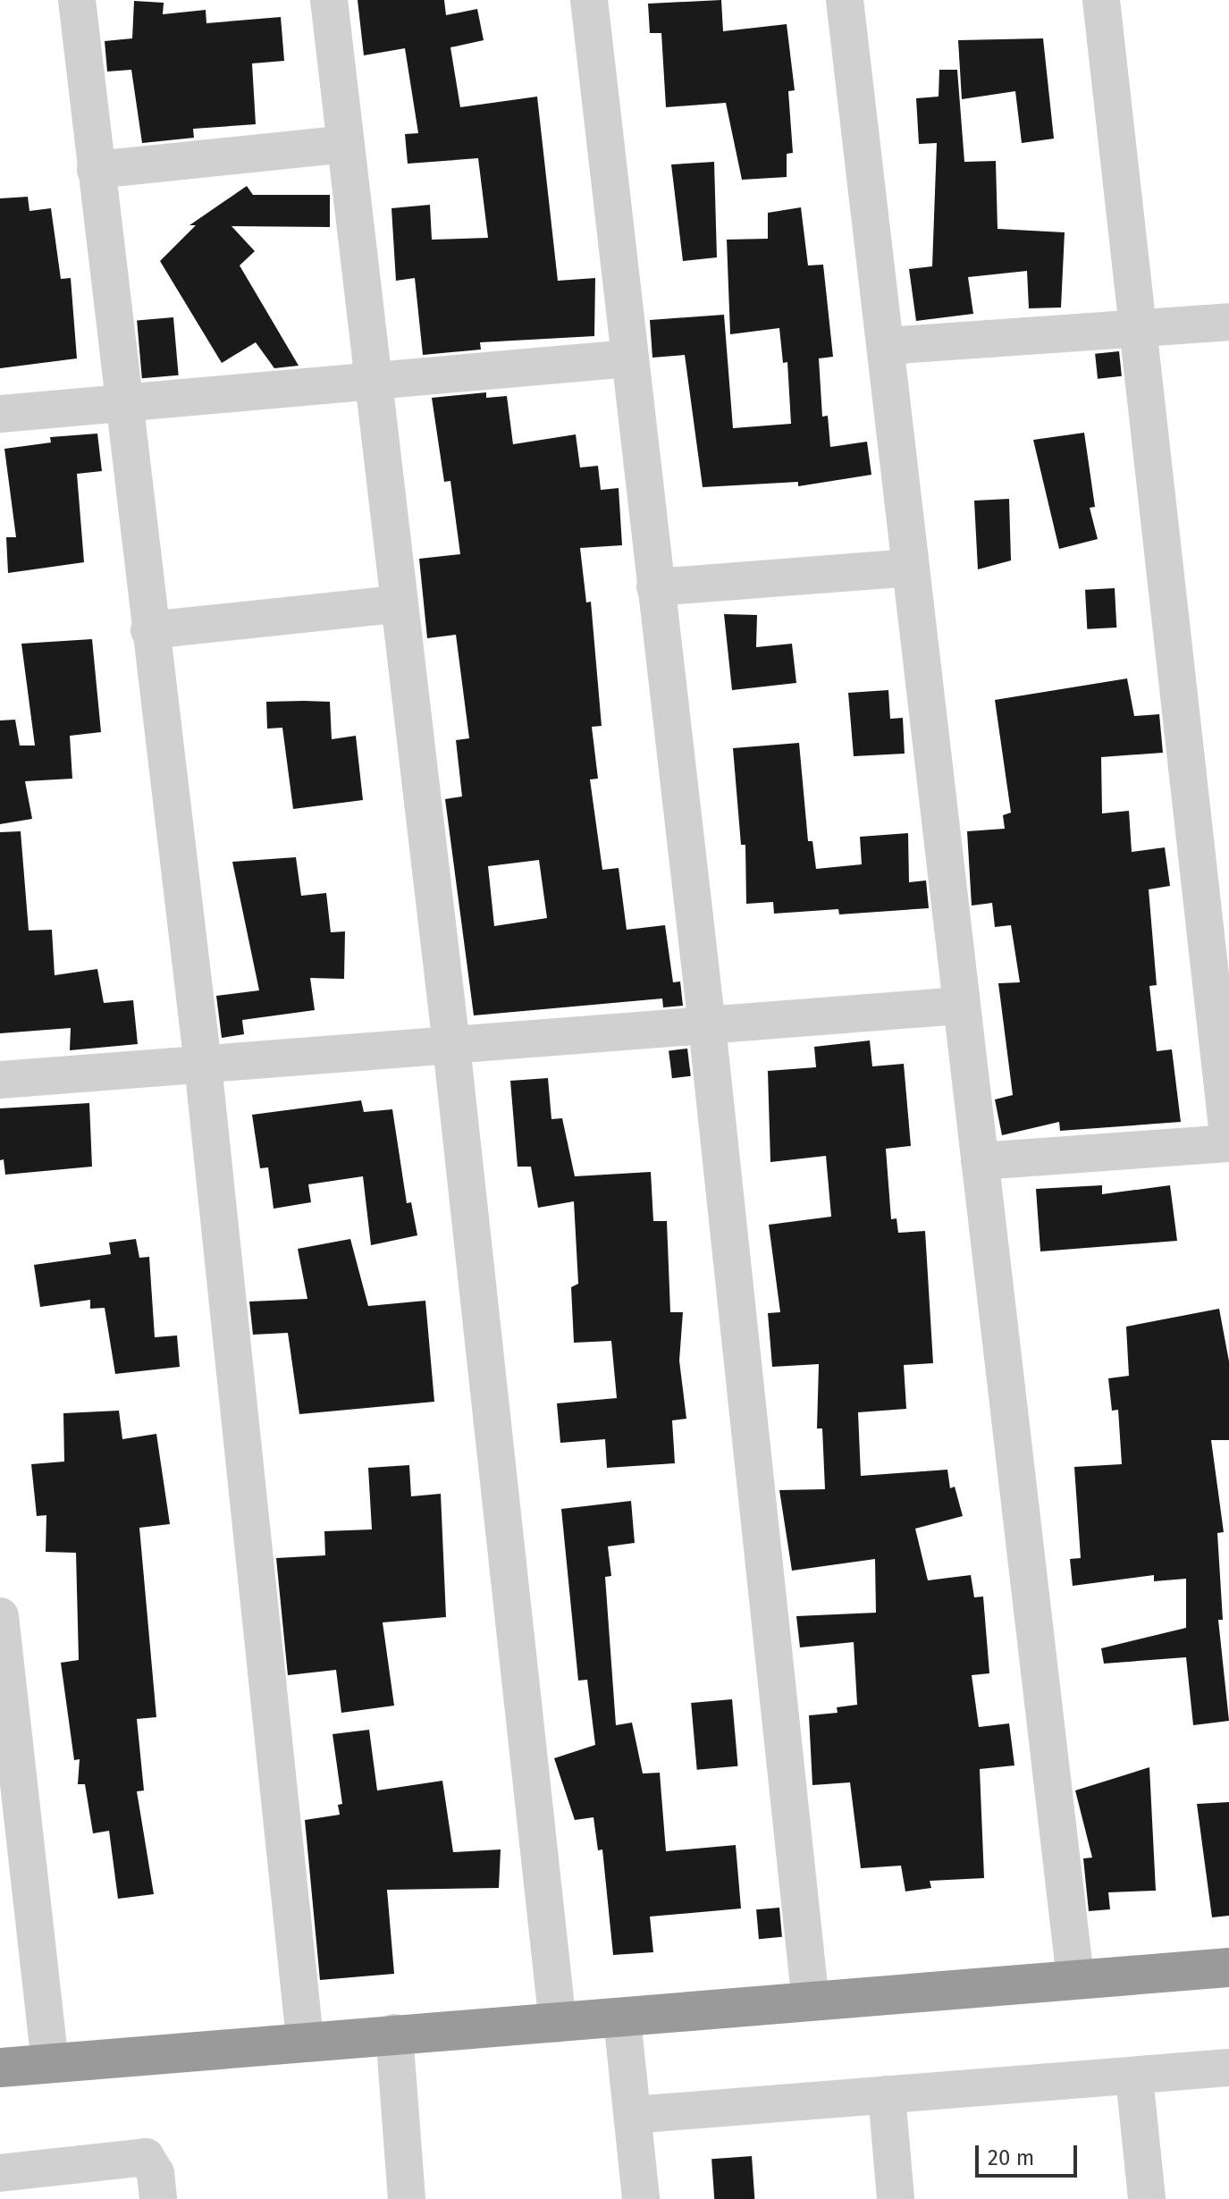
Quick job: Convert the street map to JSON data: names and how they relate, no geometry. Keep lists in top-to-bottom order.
{
  "scale_bar": "20 m"
}
